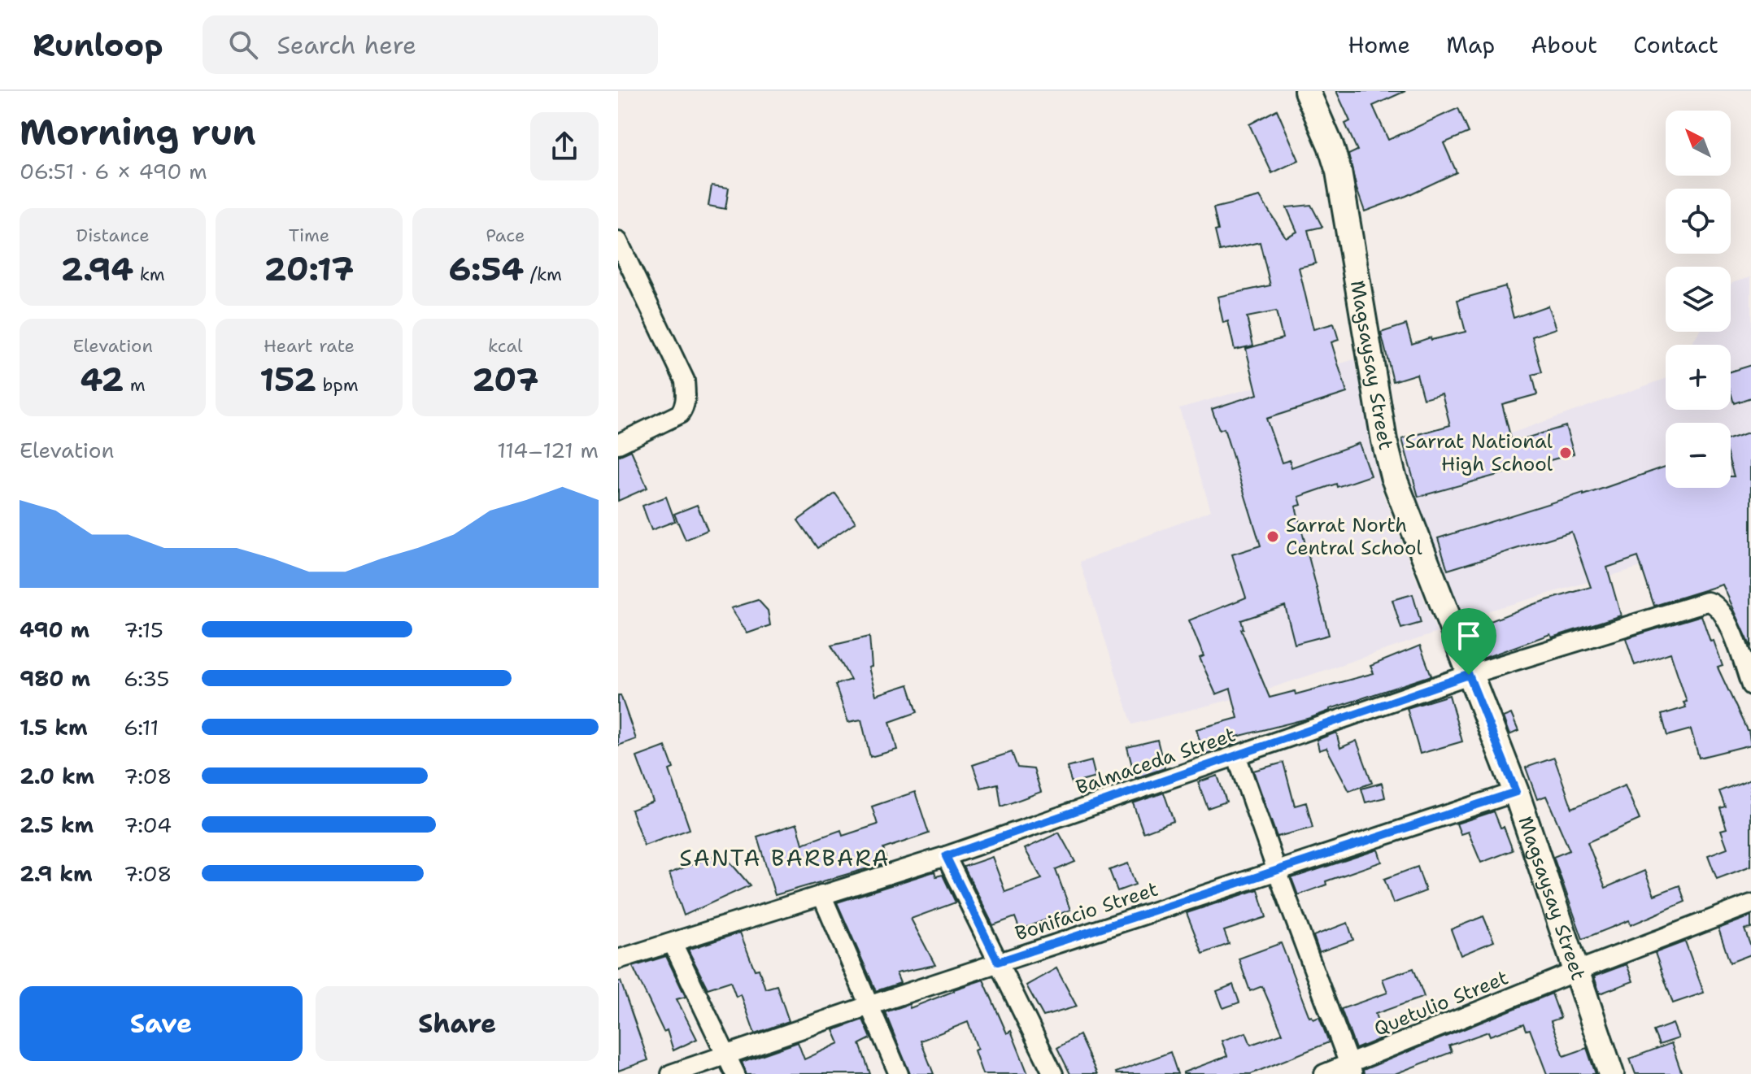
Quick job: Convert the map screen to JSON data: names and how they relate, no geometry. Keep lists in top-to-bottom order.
{
  "streets": {
    "main road": ["Magsaysay Street"],
    "street": ["Balmaceda Street", "Bonifacio Street", "Quetulio Street"]
  },
  "crossings": [
    ["Magsaysay Street", "Balmaceda Street"],
    ["Magsaysay Street", "Bonifacio Street"],
    ["Magsaysay Street", "Quetulio Street"]
  ],
  "districts": ["SANTA BARBARA"],
  "places": ["Sarrat National High School", "Sarrat North Central School"],
  "north": "top left",
  "page": {
    "header": "Runloop",
    "search": "Search here",
    "nav": [
      "Home",
      "Map",
      "About",
      "Contact"
    ],
    "heading": ["Morning run", "06:51 · 6 × 490 m"],
    "map_buttons": ["+", "−"],
    "stats": [
      ["Distance", "2.94 km"],
      ["Time", "20:17"],
      ["Pace", "6:54 /km"],
      ["Elevation", "42 m"],
      ["Heart rate", "152 bpm"],
      ["kcal", "207"]
    ],
    "chart": ["Elevation", "114–121 m"],
    "list": [
      {
        "name": "490 m",
        "note": "7:15"
      },
      {
        "name": "980 m",
        "note": "6:35"
      },
      {
        "name": "1.5 km",
        "note": "6:11"
      },
      {
        "name": "2.0 km",
        "note": "7:08"
      },
      {
        "name": "2.5 km",
        "note": "7:04"
      },
      {
        "name": "2.9 km",
        "note": "7:08"
      }
    ],
    "buttons": ["Save", "Share"]
  }
}
